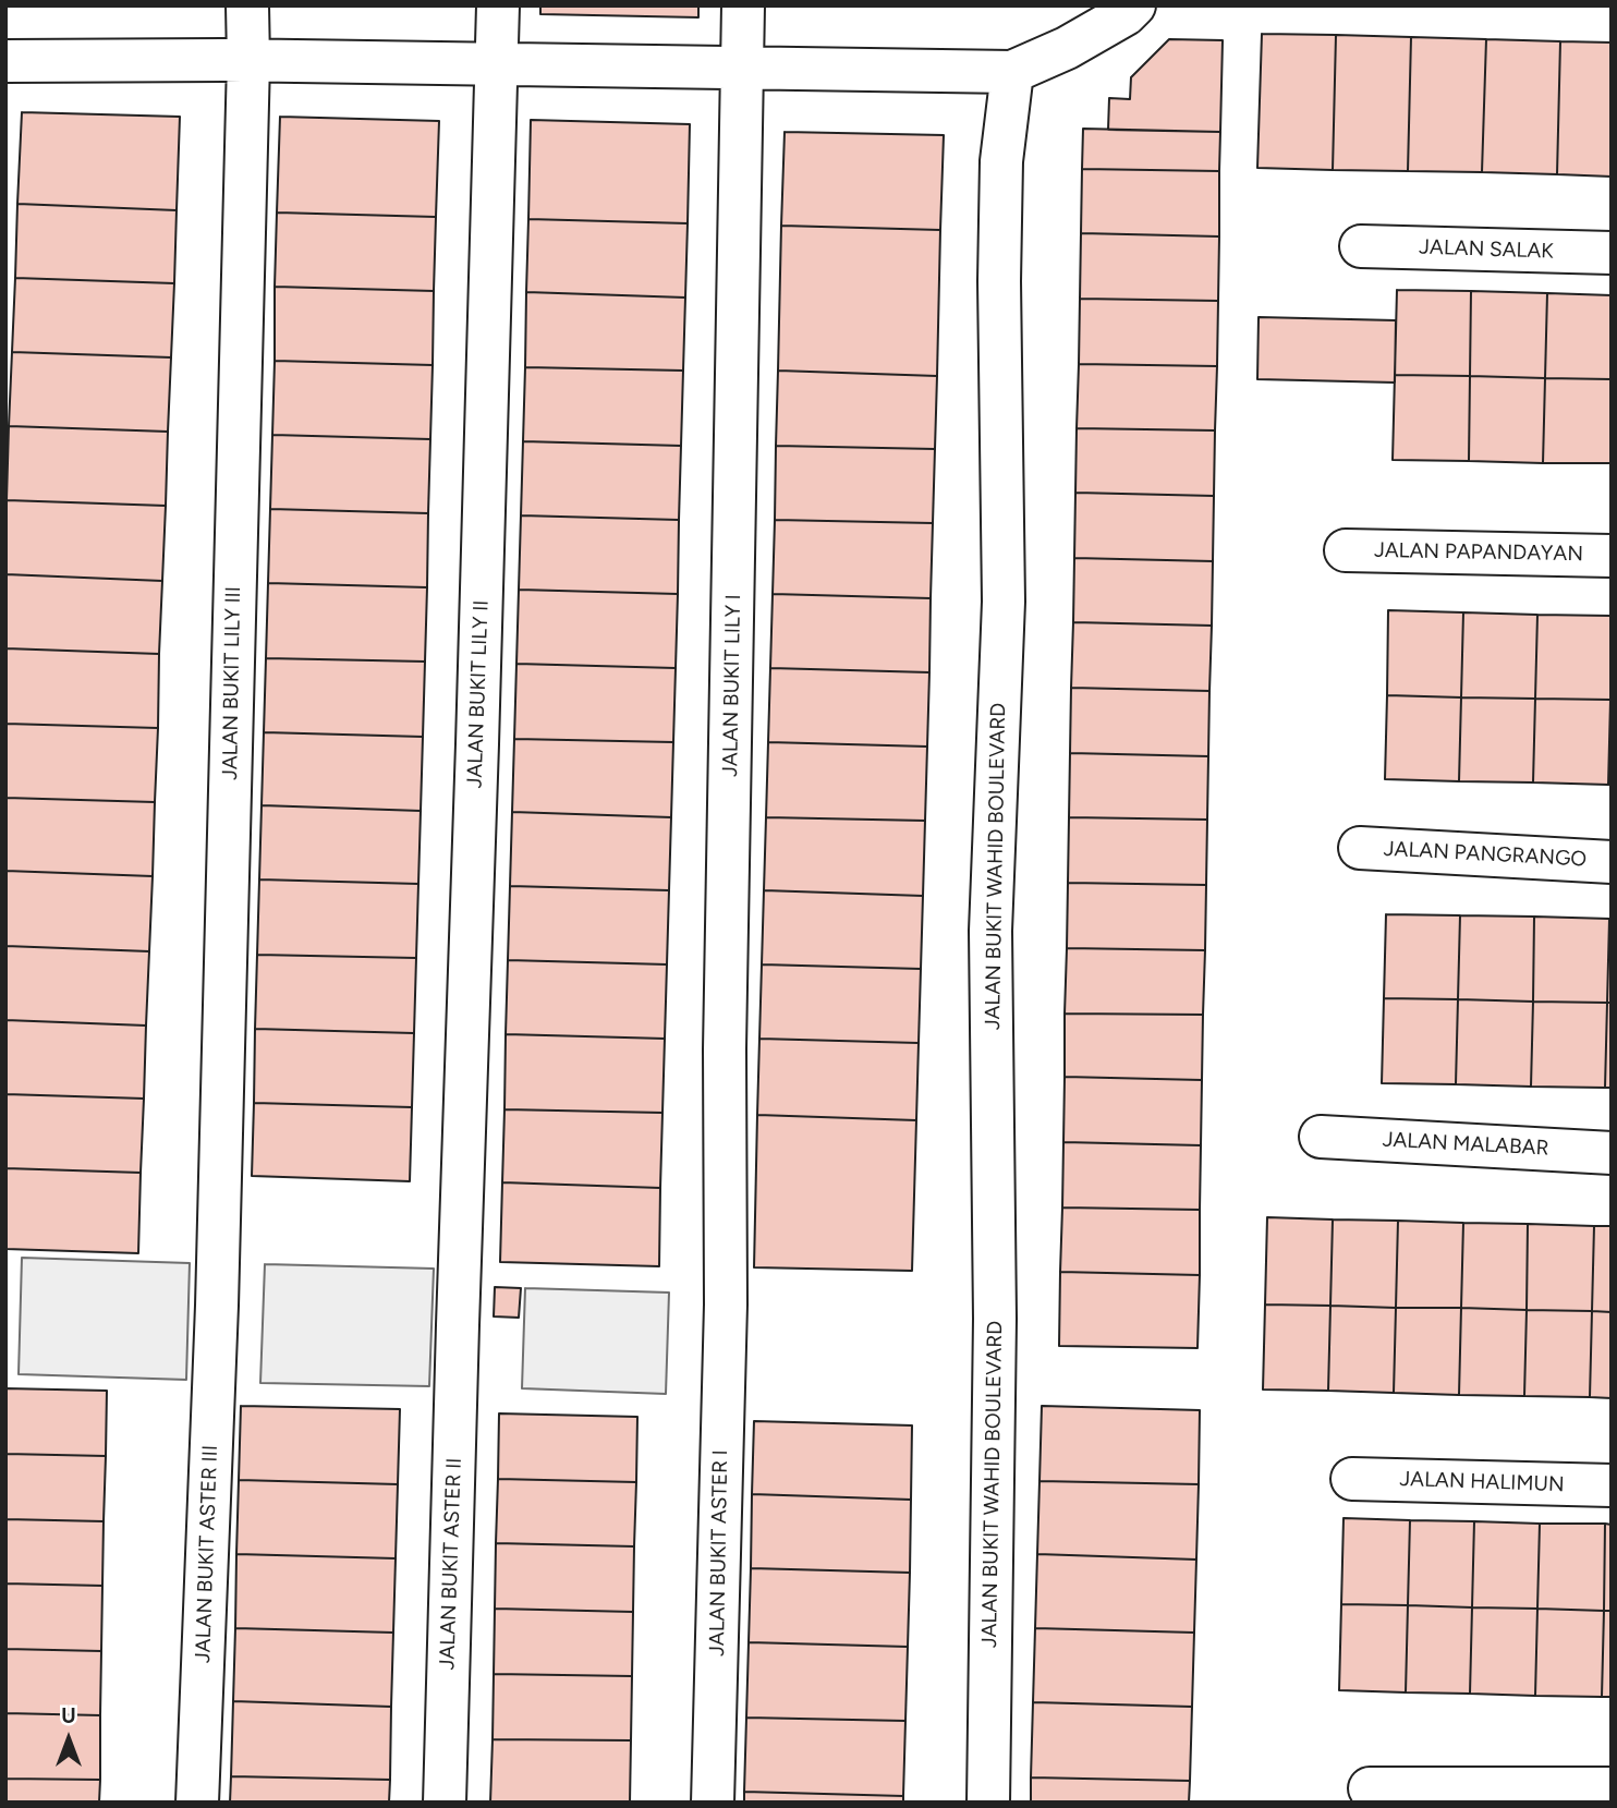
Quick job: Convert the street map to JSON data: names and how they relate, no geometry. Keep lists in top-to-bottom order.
{
  "streets": {
    "street": [
      "JALAN SALAK",
      "JALAN PAPANDAYAN",
      "JALAN BUKIT LILY III",
      "JALAN BUKIT LILY I",
      "JALAN BUKIT LILY II",
      "JALAN PANGRANGO",
      "JALAN BUKIT WAHID BOULEVARD",
      "JALAN MALABAR",
      "JALAN HALIMUN",
      "JALAN BUKIT ASTER I",
      "JALAN BUKIT ASTER III",
      "JALAN BUKIT ASTER II"
    ]
  },
  "crossings": [
    ["JALAN BUKIT LILY III", "JALAN BUKIT ASTER III"],
    ["JALAN BUKIT LILY I", "JALAN BUKIT ASTER I"],
    ["JALAN BUKIT LILY II", "JALAN BUKIT ASTER II"]
  ],
  "north": "top"
}
